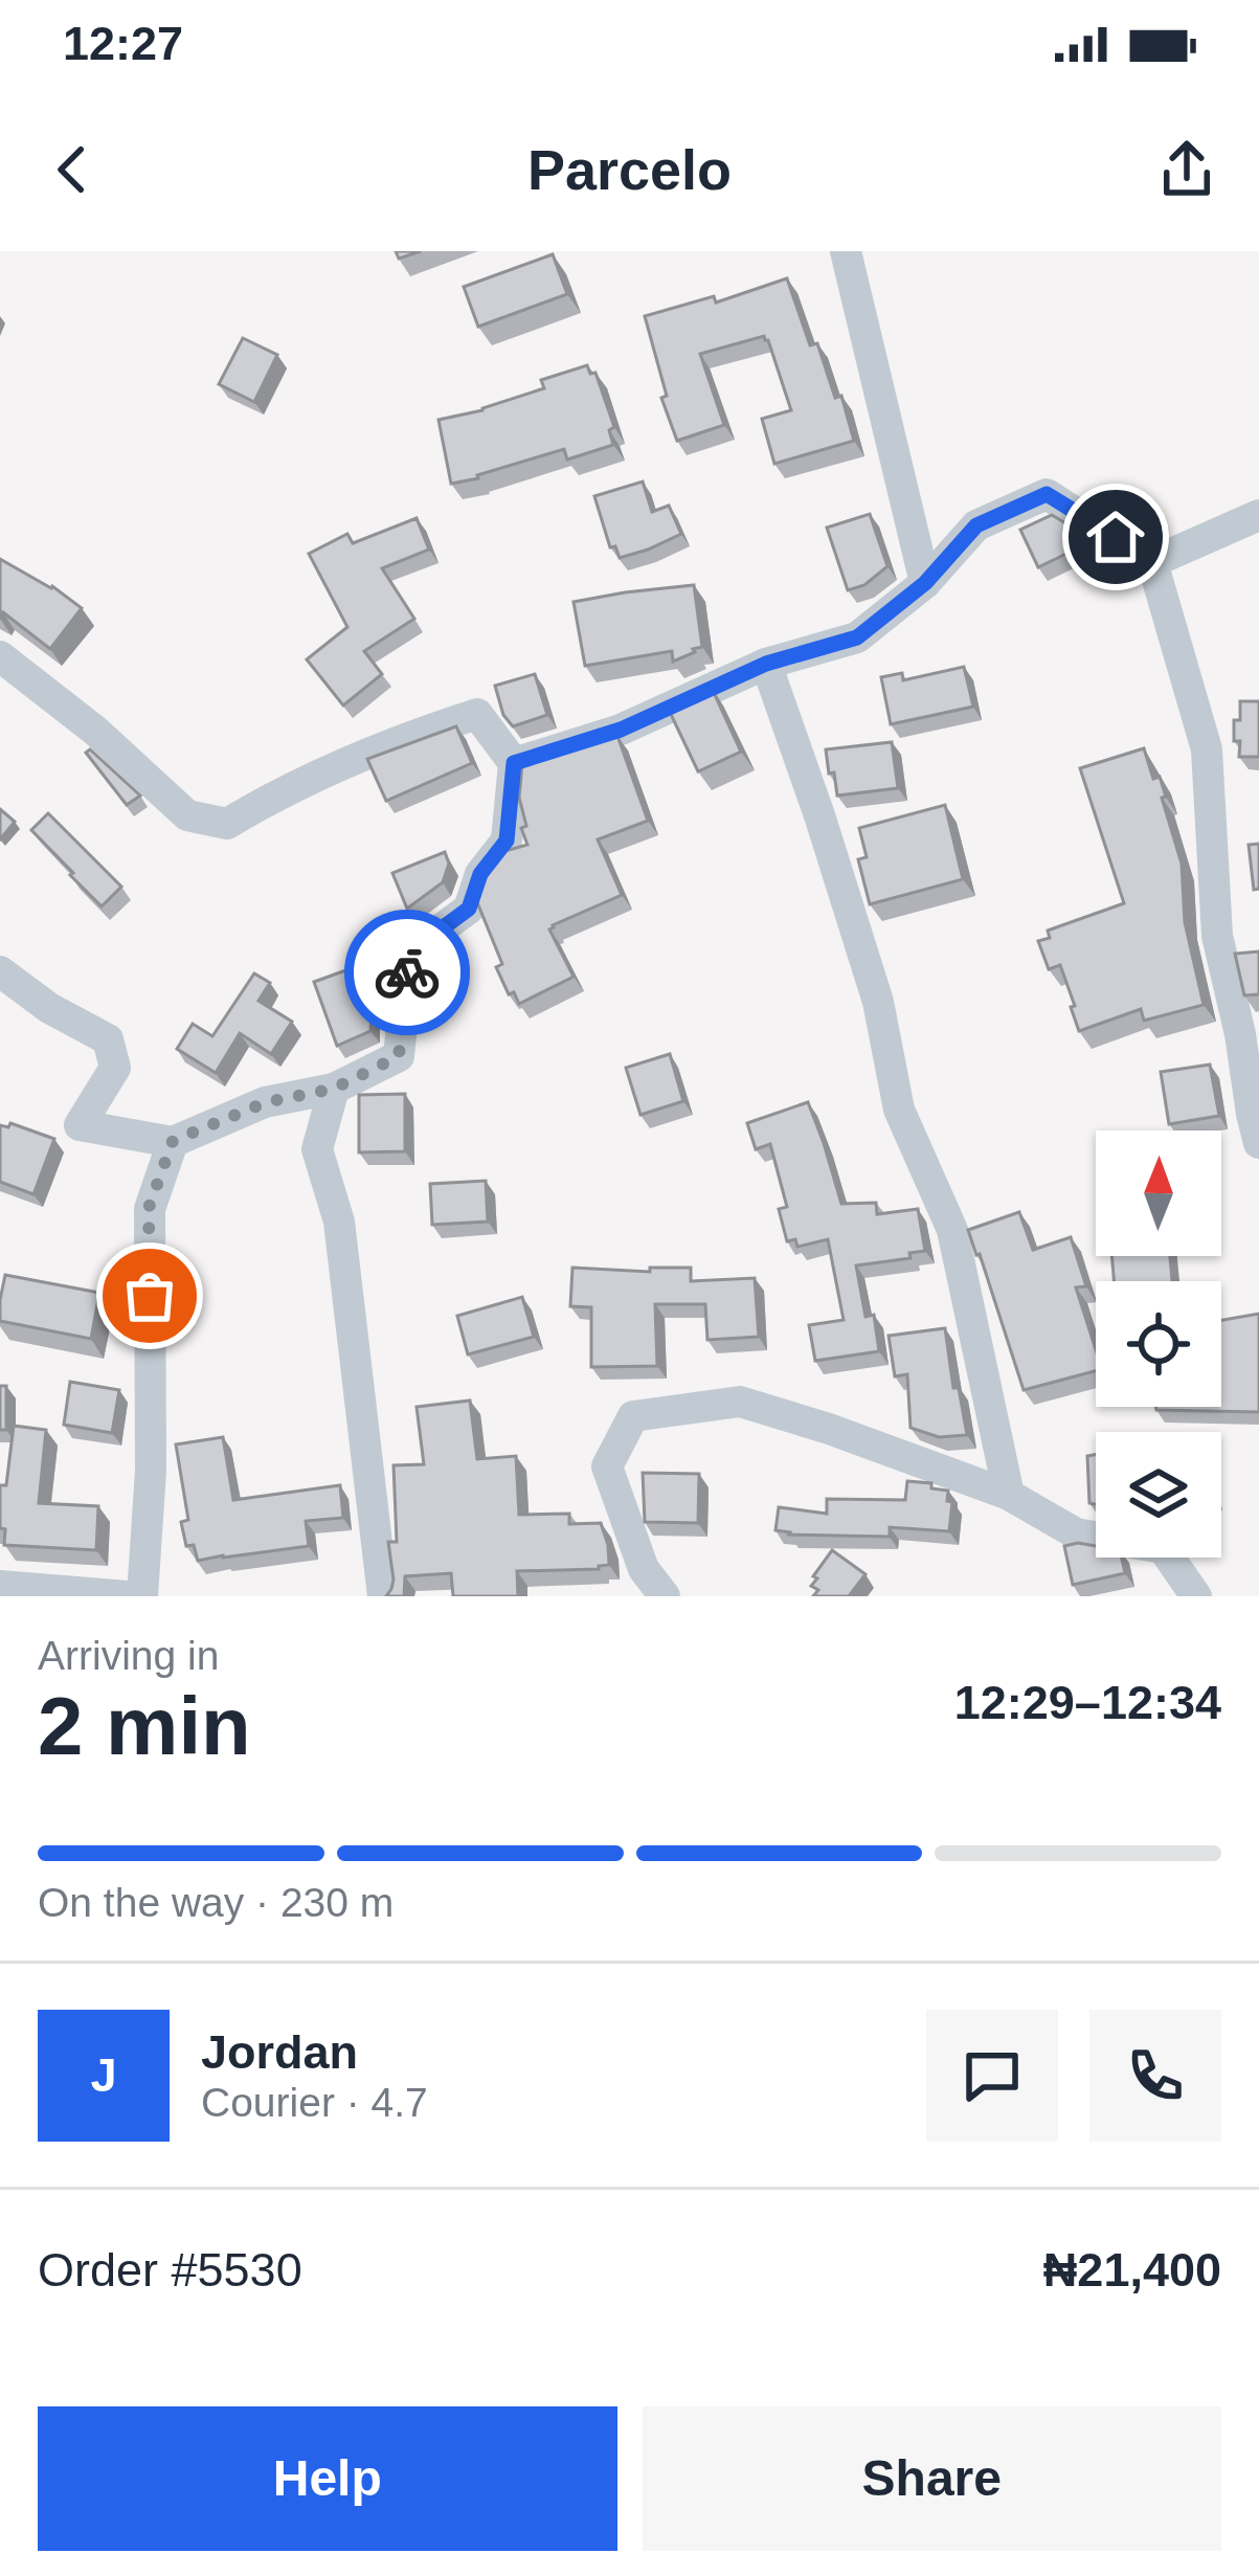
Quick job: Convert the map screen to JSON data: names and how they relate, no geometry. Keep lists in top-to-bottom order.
{
  "north": "top",
  "page": {
    "status": "12:27",
    "header": "Parcelo",
    "heading": ["2 min", "Arriving in", "12:29–12:34"],
    "panel": [
      "Jordan",
      "Courier · 4.7",
      "Order #5530",
      "₦21,400"
    ],
    "bar": "On the way · 230 m",
    "round": "J",
    "buttons": ["Help", "Share"]
  }
}
